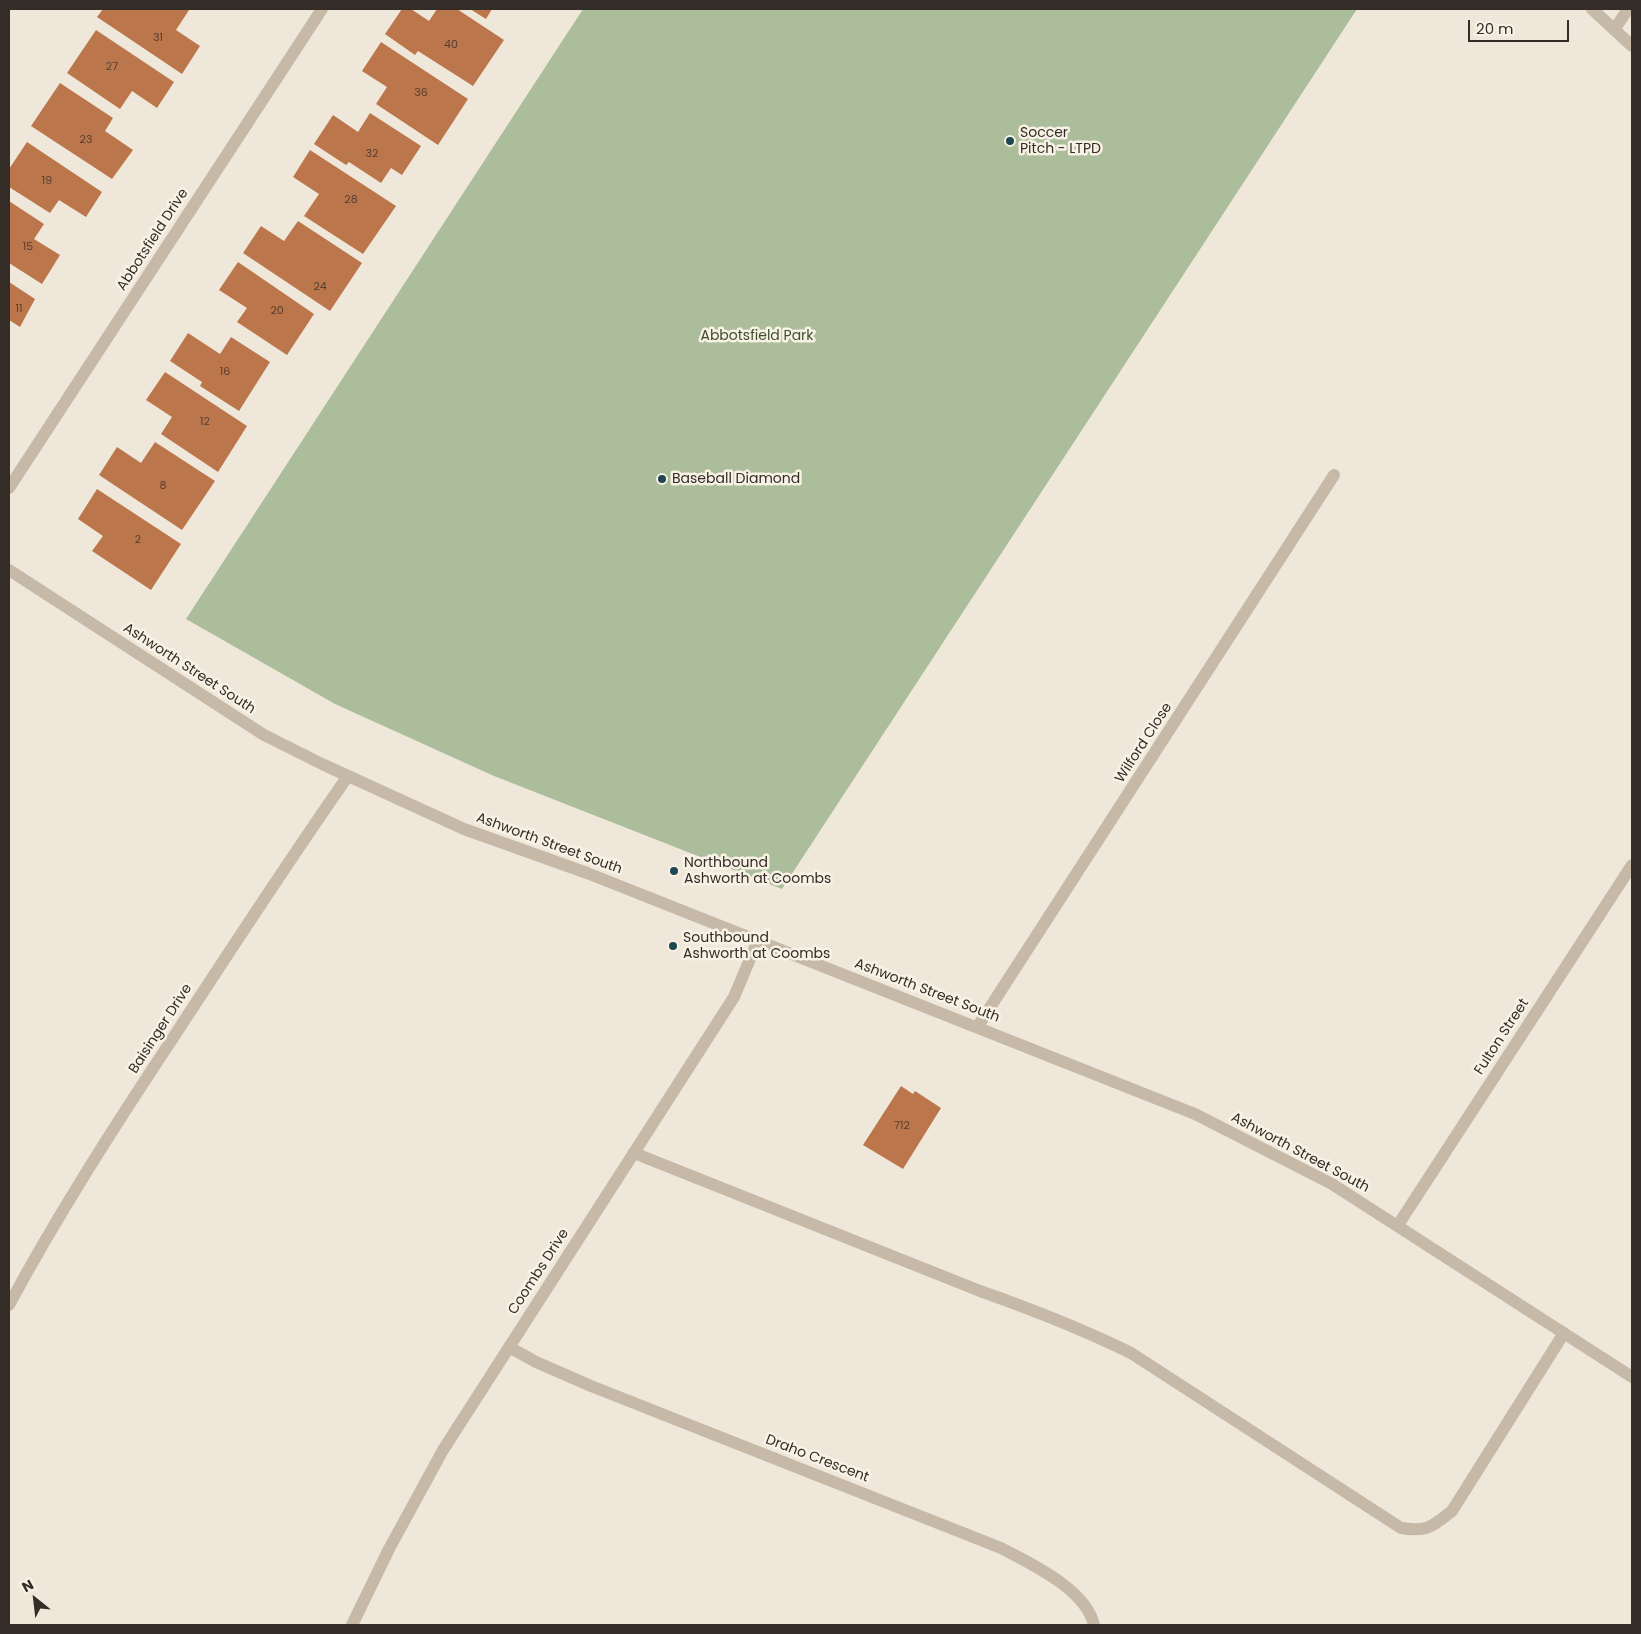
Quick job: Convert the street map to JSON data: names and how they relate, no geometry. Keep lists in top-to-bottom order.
{
  "streets": {
    "street": [
      "Abbotsfield Drive",
      "Ashworth Street South",
      "Wilford Close",
      "Baisinger Drive",
      "Fulton Street",
      "Coombs Drive",
      "Draho Crescent"
    ]
  },
  "crossings": [
    ["Ashworth Street South", "Wilford Close"],
    ["Ashworth Street South", "Baisinger Drive"],
    ["Ashworth Street South", "Fulton Street"],
    ["Ashworth Street South", "Coombs Drive"],
    ["Coombs Drive", "Draho Crescent"]
  ],
  "parks": ["Abbotsfield Park"],
  "places": [
    "Soccer Pitch - LTPD",
    "Baseball Diamond",
    "Northbound Ashworth at Coombs",
    "Southbound Ashworth at Coombs"
  ],
  "house_numbers": [
    "31",
    "40",
    "27",
    "36",
    "23",
    "32",
    "19",
    "28",
    "15",
    "24",
    "11",
    "20",
    "16",
    "12",
    "8",
    "2",
    "712"
  ],
  "scale_bar": "20 m",
  "north": "top left"
}
